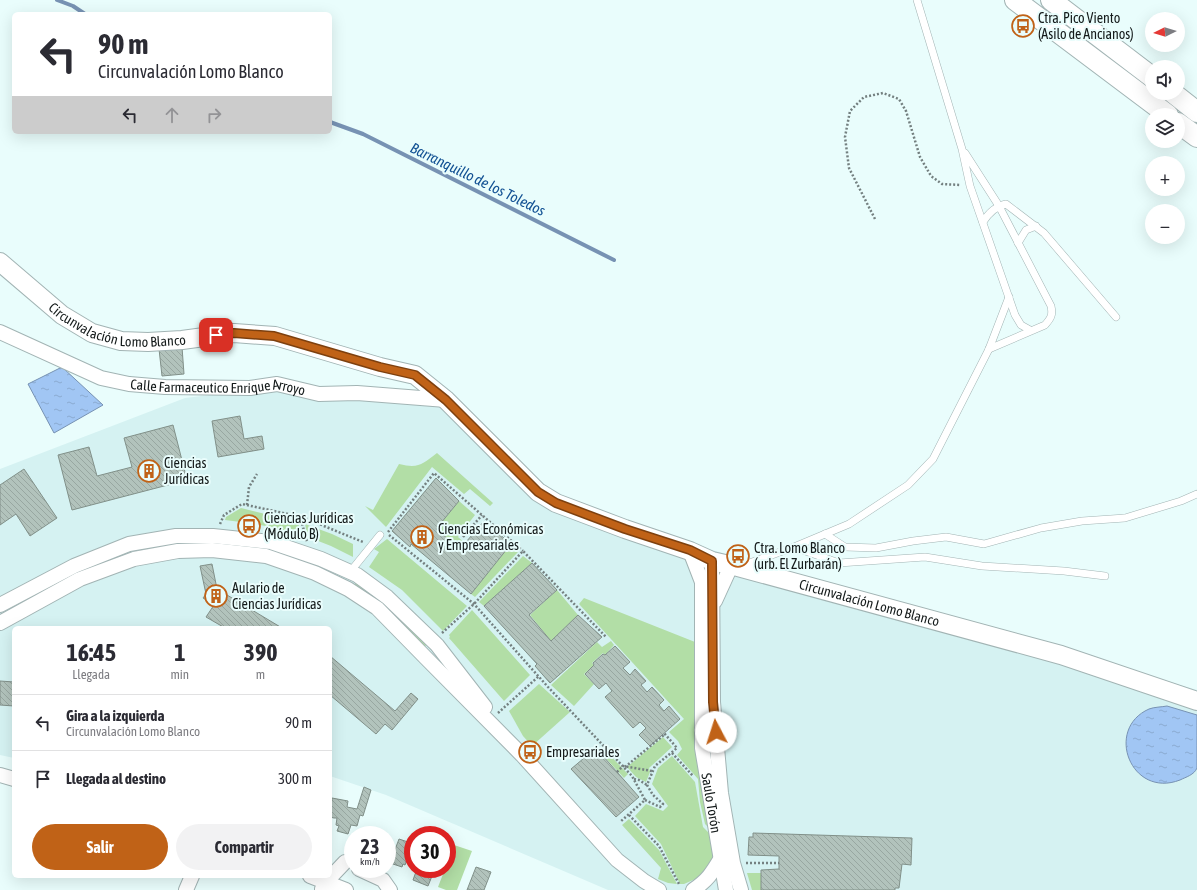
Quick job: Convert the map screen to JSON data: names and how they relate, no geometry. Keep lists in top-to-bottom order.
{
  "streets": {
    "street": ["Circunvalación Lomo Blanco", "Calle Farmaceutico Enrique Arroyo", "Saulo Torón"]
  },
  "crossings": [
    ["Circunvalación Lomo Blanco", "Calle Farmaceutico Enrique Arroyo"],
    ["Circunvalación Lomo Blanco", "Saulo Torón"]
  ],
  "water": ["Barranquillo de los Toledos"],
  "places": {
    "bus stop": [
      "Ctra. Pico Viento (Asilo de Ancianos)",
      "Ciencias Jurídicas (Módulo B)",
      "Ctra. Lomo Blanco (urb. El Zurbarán)",
      "Empresariales"
    ],
    "building": ["Ciencias Jurídicas", "Ciencias Económicas y Empresariales", "Aulario de Ciencias Jurídicas"]
  },
  "north": "left",
  "page": {
    "map_buttons": ["+", "−"],
    "turn": ["90 m", "Circunvalación Lomo Blanco"],
    "eta": [
      "16:45",
      "Llegada",
      "1",
      "min",
      "390",
      "m"
    ],
    "list": [
      {
        "name": "Gira a la izquierda",
        "note": "Circunvalación Lomo Blanco",
        "value": "90 m"
      },
      {
        "name": "Llegada al destino",
        "value": "300 m"
      }
    ],
    "buttons": ["Salir", "Compartir"],
    "speed": "23 km/h",
    "limit": "30"
  }
}
